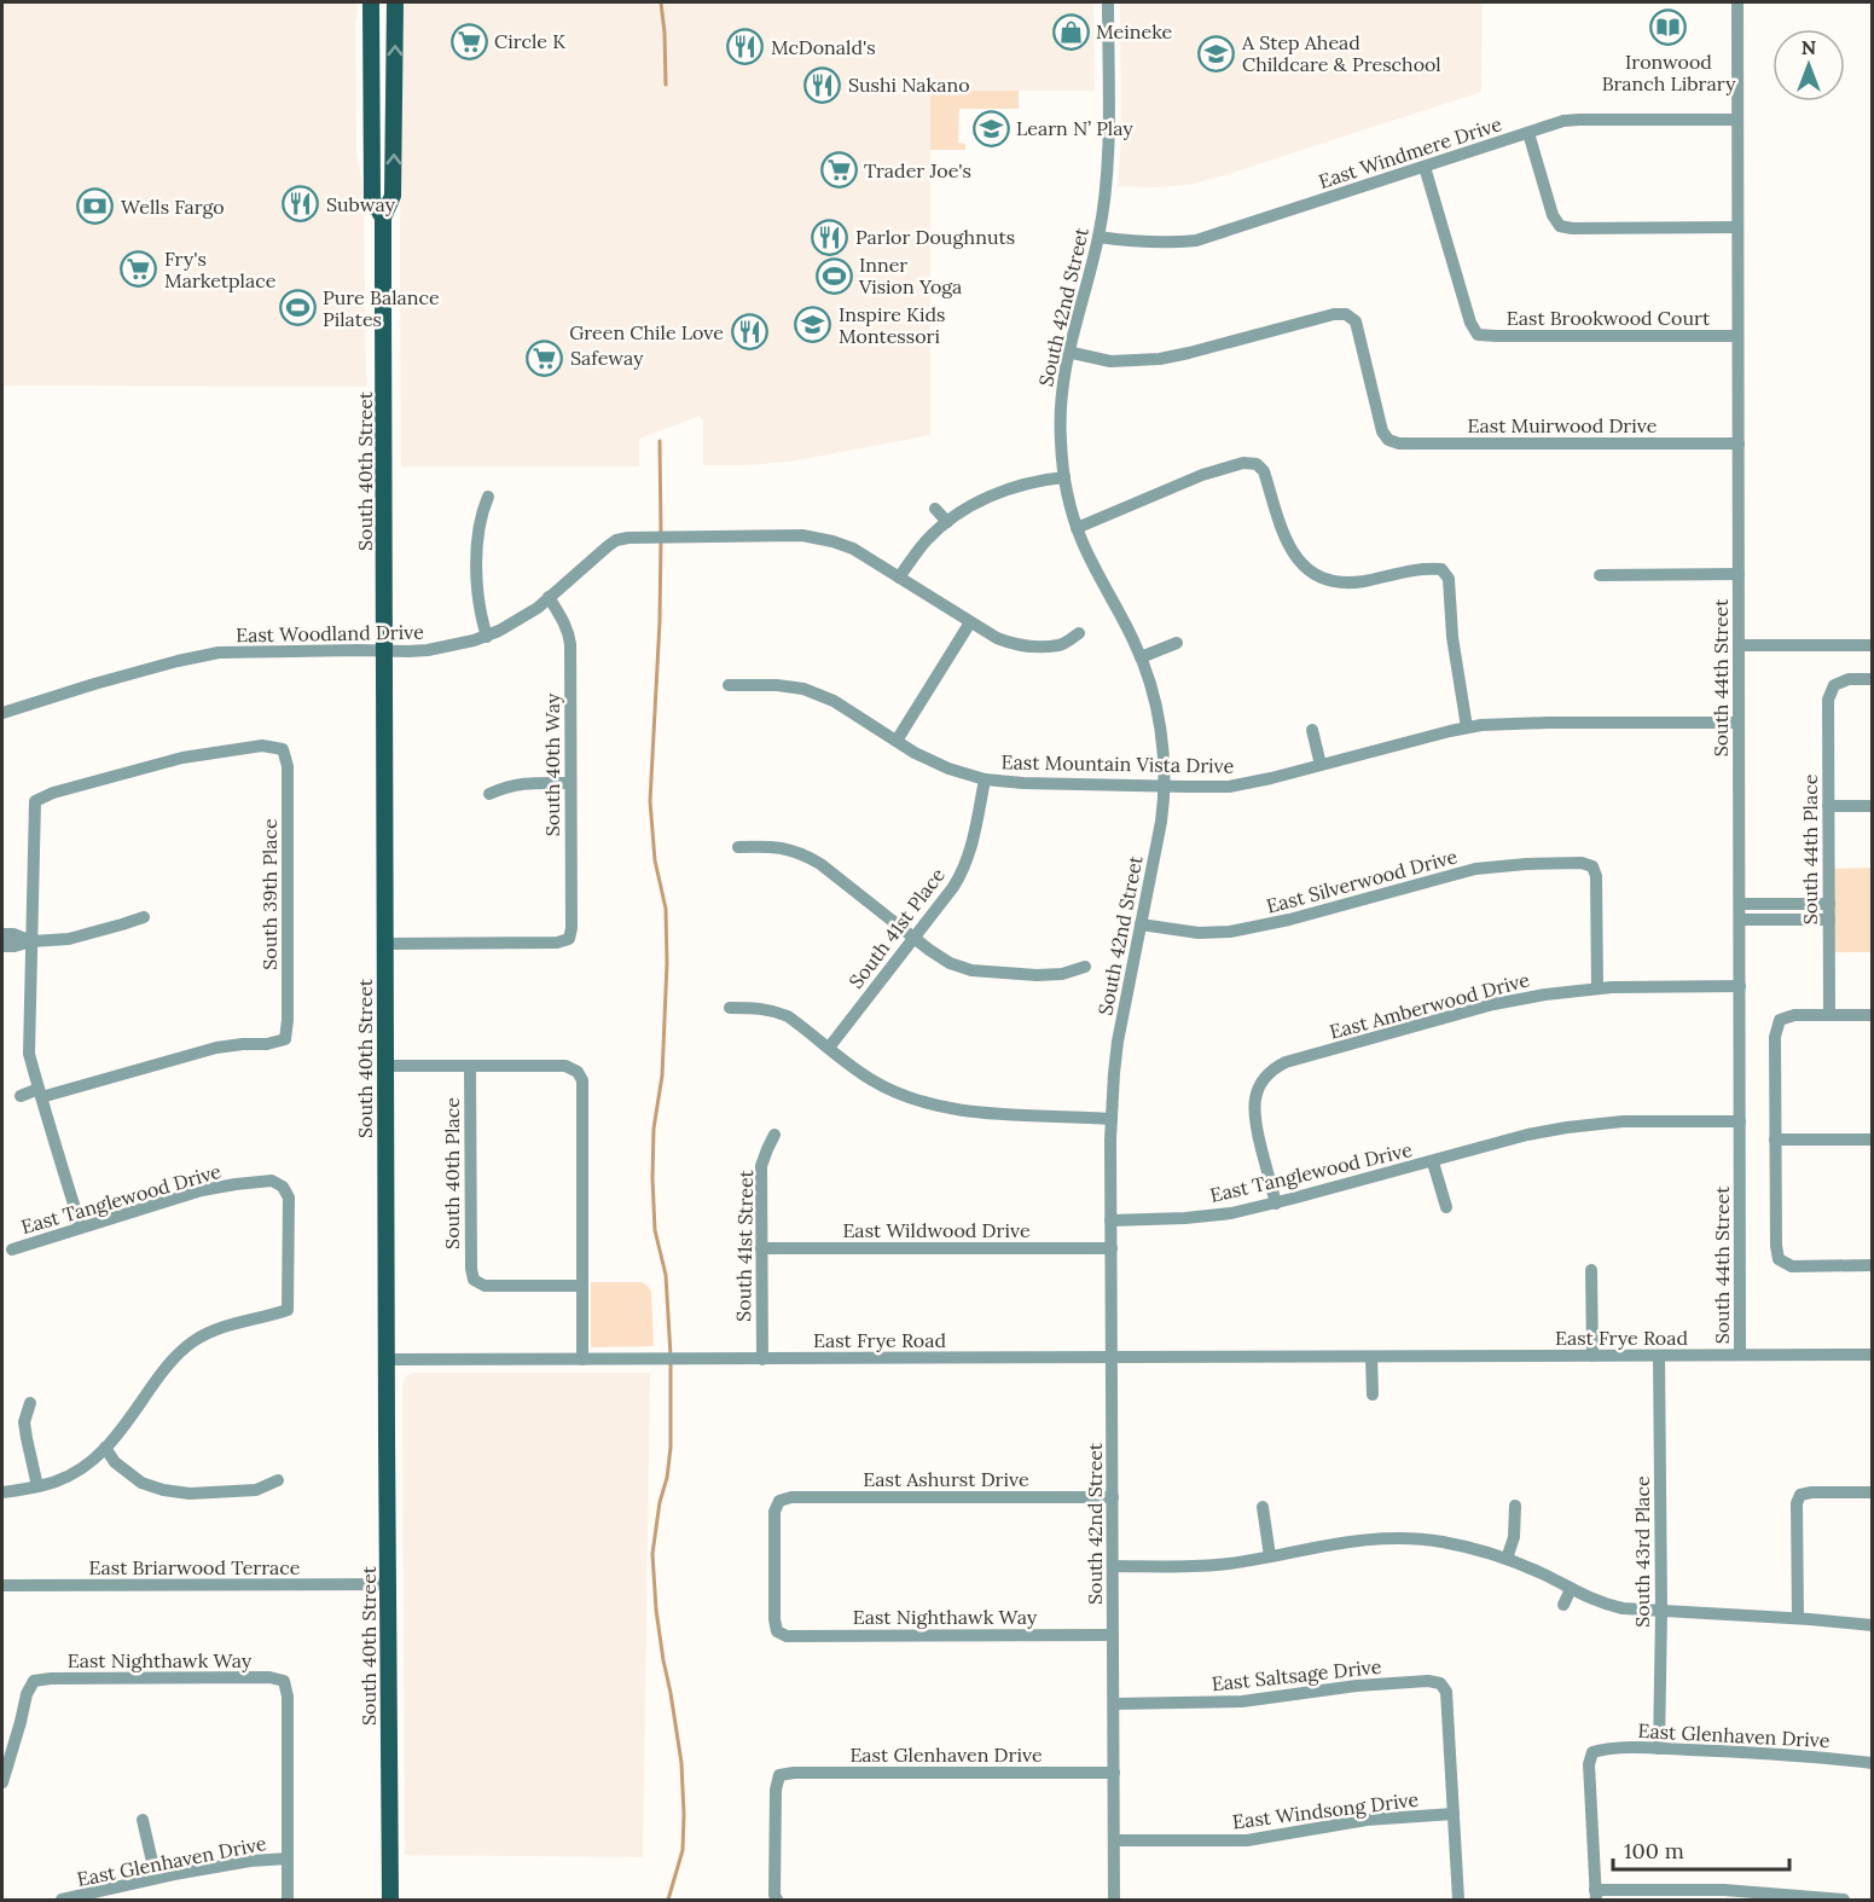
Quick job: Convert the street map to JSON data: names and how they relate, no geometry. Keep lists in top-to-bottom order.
{
  "streets": {
    "main road": ["South 40th Street"],
    "street": [
      "East Windmere Drive",
      "South 42nd Street",
      "East Brookwood Court",
      "East Muirwood Drive",
      "East Woodland Drive",
      "South 44th Street",
      "East Mountain Vista Drive",
      "South 40th Way",
      "South 44th Place",
      "East Silverwood Drive",
      "South 39th Place",
      "South 41st Place",
      "East Amberwood Drive",
      "East Tanglewood Drive",
      "South 40th Place",
      "East Wildwood Drive",
      "South 41st Street",
      "East Frye Road",
      "East Ashurst Drive",
      "South 43rd Place",
      "East Briarwood Terrace",
      "East Nighthawk Way",
      "East Saltsage Drive",
      "East Glenhaven Drive",
      "East Windsong Drive"
    ]
  },
  "crossings": [
    ["East Windmere Drive", "South 42nd Street"],
    ["East Windmere Drive", "East Brookwood Court"],
    ["East Windmere Drive", "South 44th Street"],
    ["South 42nd Street", "East Muirwood Drive"],
    ["South 42nd Street", "East Mountain Vista Drive"],
    ["South 42nd Street", "East Silverwood Drive"],
    ["South 42nd Street", "East Tanglewood Drive"],
    ["South 42nd Street", "East Wildwood Drive"],
    ["South 42nd Street", "East Frye Road"],
    ["South 42nd Street", "East Ashurst Drive"],
    ["South 42nd Street", "East Nighthawk Way"],
    ["South 42nd Street", "East Saltsage Drive"],
    ["South 42nd Street", "East Glenhaven Drive"],
    ["South 42nd Street", "East Windsong Drive"],
    ["East Brookwood Court", "South 44th Street"],
    ["East Muirwood Drive", "South 44th Street"],
    ["South 40th Street", "East Woodland Drive"],
    ["South 40th Street", "South 40th Way"],
    ["South 40th Street", "East Frye Road"],
    ["South 40th Street", "East Briarwood Terrace"],
    ["East Woodland Drive", "South 40th Way"],
    ["South 44th Street", "East Mountain Vista Drive"],
    ["South 44th Street", "East Amberwood Drive"],
    ["South 44th Street", "East Tanglewood Drive"],
    ["South 44th Street", "East Frye Road"],
    ["East Mountain Vista Drive", "South 41st Place"],
    ["East Silverwood Drive", "East Amberwood Drive"],
    ["East Amberwood Drive", "East Tanglewood Drive"],
    ["East Wildwood Drive", "South 41st Street"],
    ["South 41st Street", "East Frye Road"],
    ["East Frye Road", "South 43rd Place"],
    ["East Ashurst Drive", "East Nighthawk Way"],
    ["South 43rd Place", "East Glenhaven Drive"],
    ["East Nighthawk Way", "East Glenhaven Drive"],
    ["East Saltsage Drive", "East Windsong Drive"]
  ],
  "places": {
    "library": ["Ironwood Branch Library"],
    "shop": ["Meineke"],
    "supermarket": [
      "Circle K",
      "Trader Joe's",
      "Fry's Marketplace",
      "Safeway"
    ],
    "restaurant": [
      "McDonald's",
      "Sushi Nakano",
      "Subway",
      "Parlor Doughnuts",
      "Green Chile Love"
    ],
    "school or university": ["A Step Ahead Childcare & Preschool", "Learn N’ Play", "Inspire Kids Montessori"],
    "bank": ["Wells Fargo"],
    "sports": ["Inner Vision Yoga", "Pure Balance Pilates"]
  },
  "scale_bar": "100 m",
  "north": "top"
}
